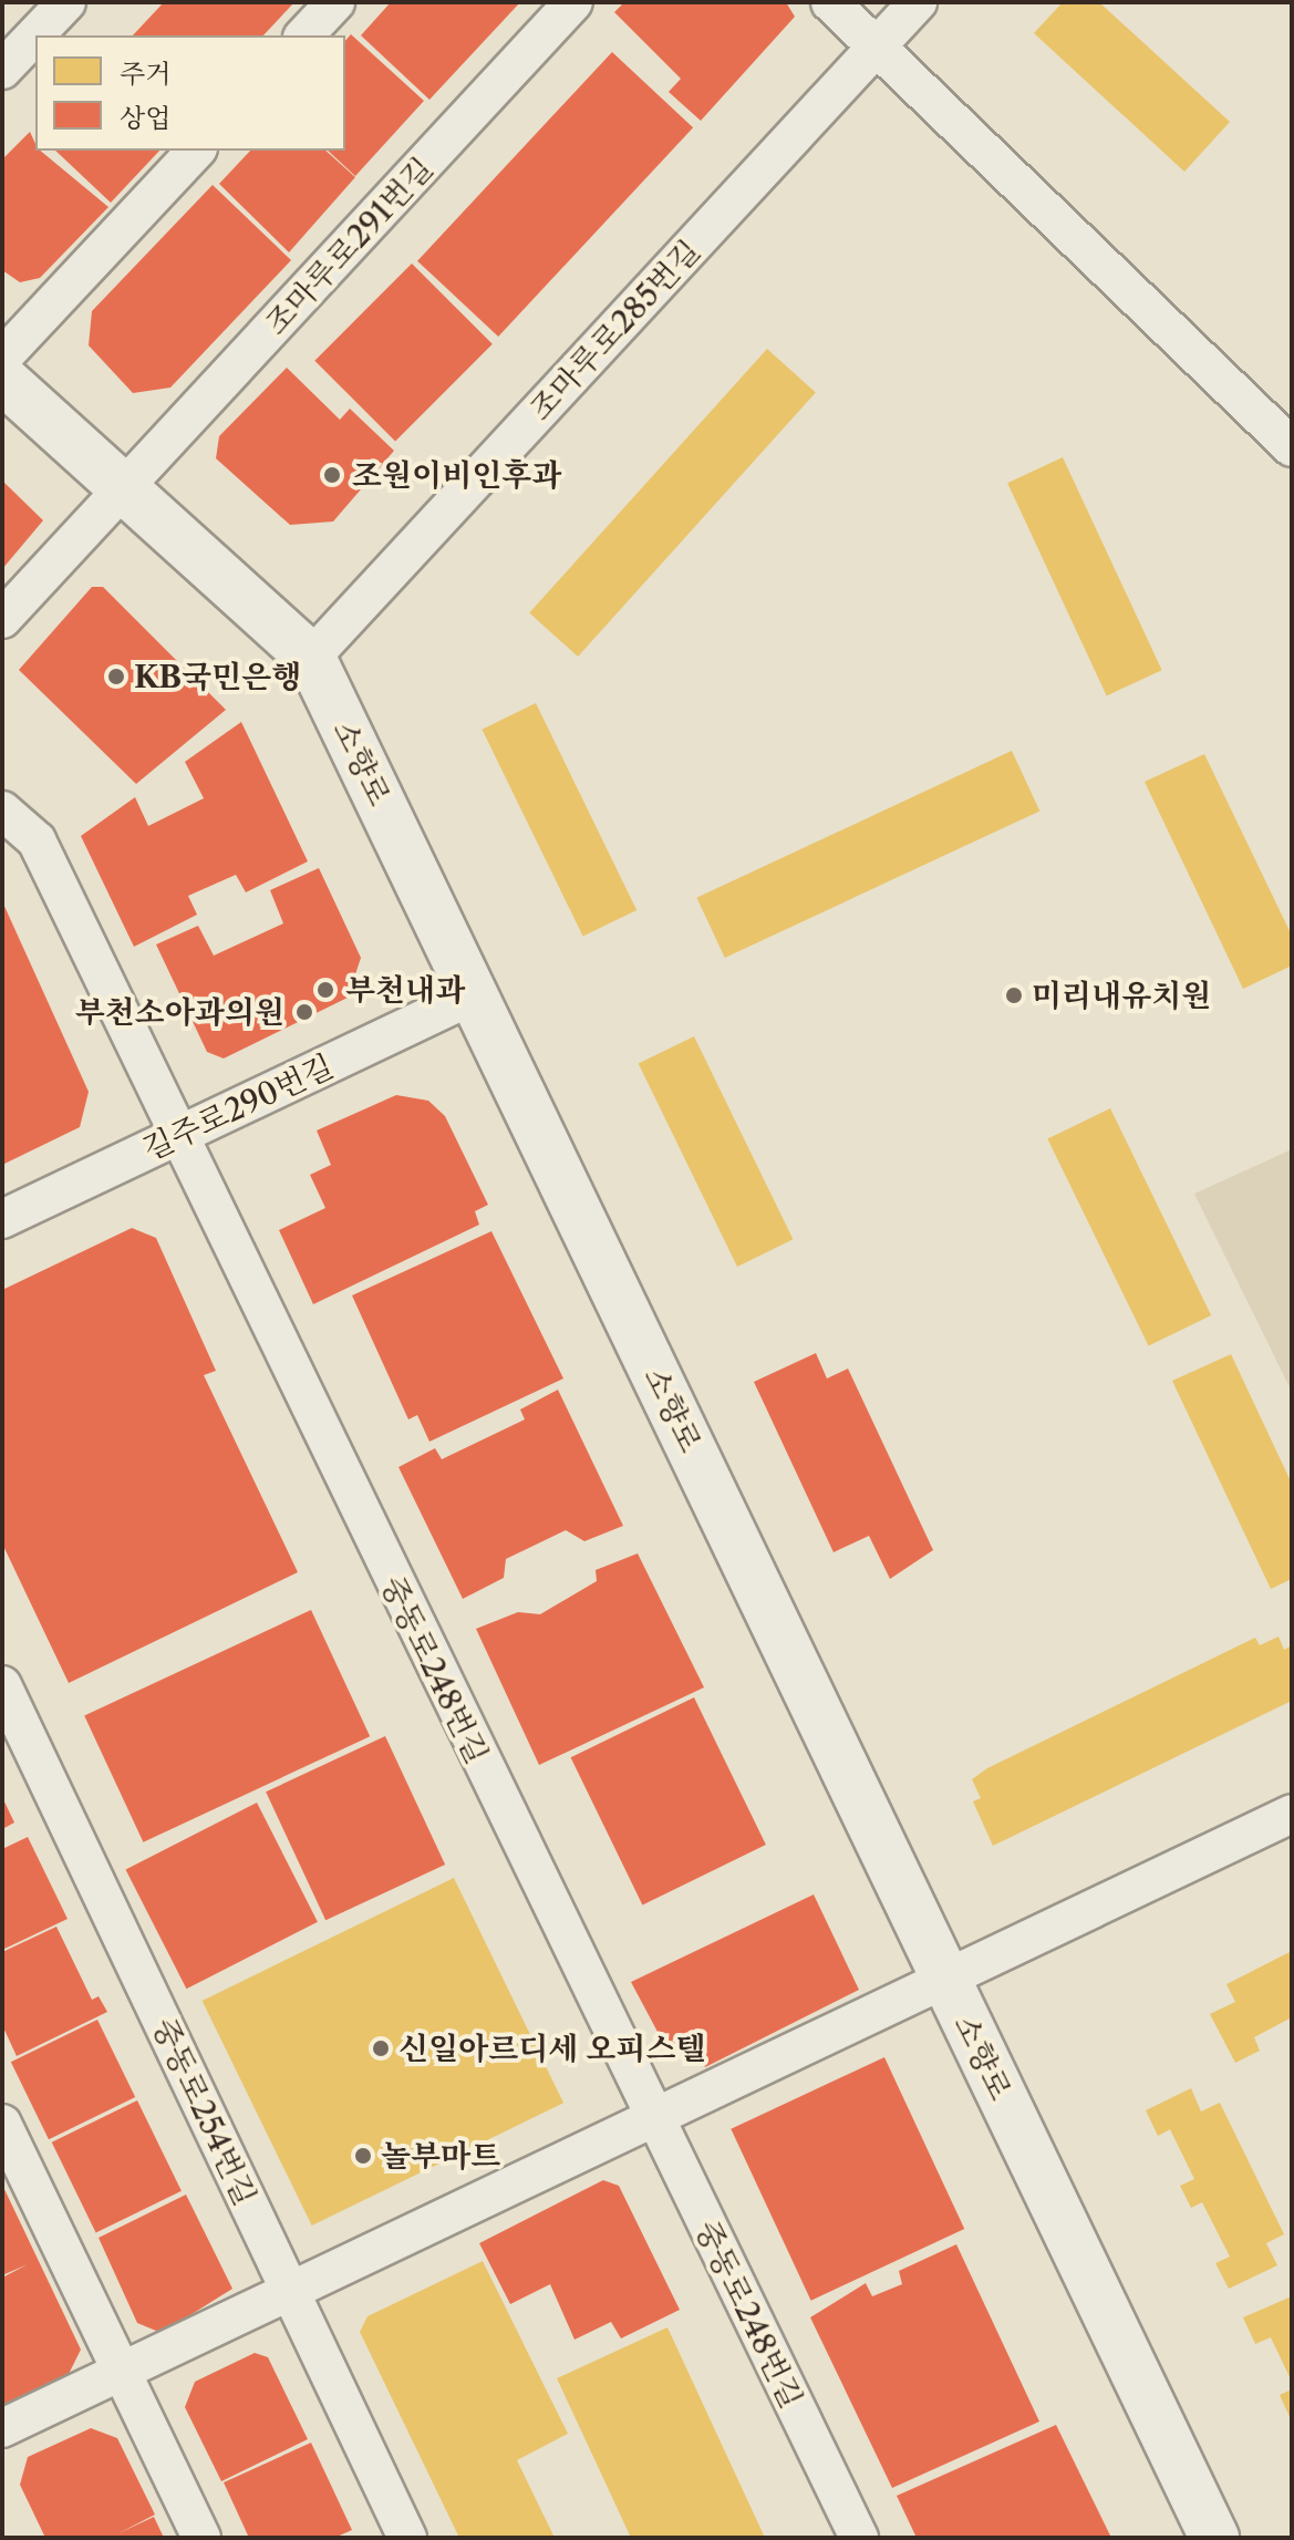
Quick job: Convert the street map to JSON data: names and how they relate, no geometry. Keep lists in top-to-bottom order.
{
  "streets": {
    "street": [
      "조마루로291번길",
      "조마루로285번길",
      "소향로",
      "길주로290번길",
      "중동로248번길",
      "중동로254번길"
    ]
  },
  "crossings": [
    ["조마루로291번길", "소향로"],
    ["조마루로285번길", "소향로"],
    ["소향로", "길주로290번길"],
    ["길주로290번길", "중동로248번길"]
  ],
  "places": [
    "조원이비인후과",
    "KB국민은행",
    "부천내과",
    "미리내유치원",
    "부천소아과의원",
    "신일아르디세 오피스텔",
    "놀부마트"
  ],
  "legend": ["주거", "상업"]
}
